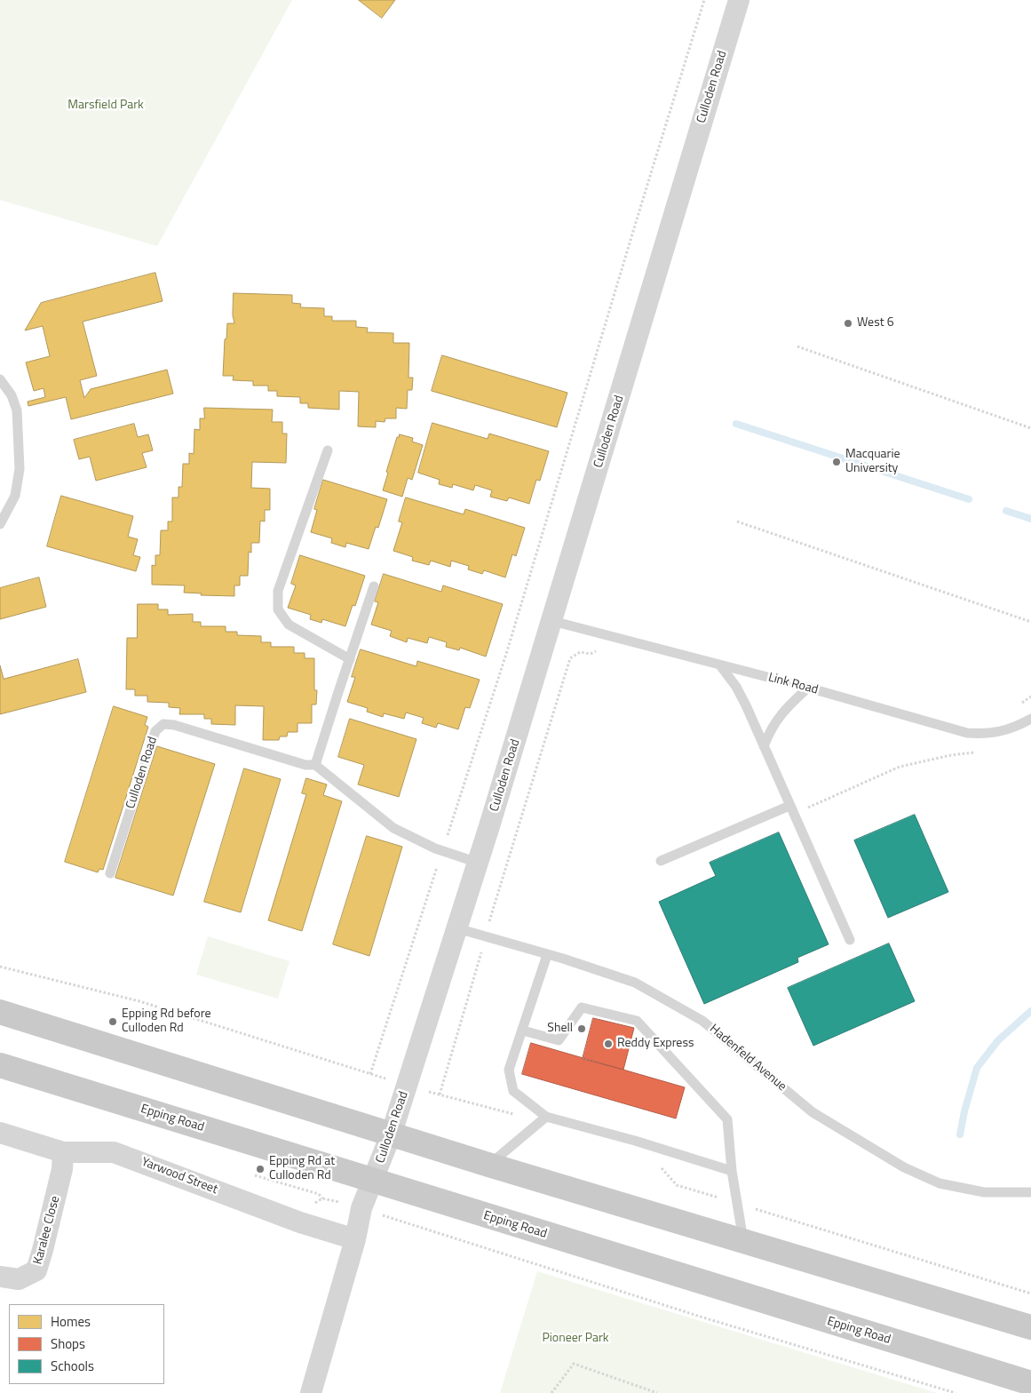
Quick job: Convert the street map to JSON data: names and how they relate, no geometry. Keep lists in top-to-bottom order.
{
  "streets": {
    "main road": ["Epping Road"],
    "street": ["Culloden Road", "Yarwood Street", "Karalee Close"],
    "lane": ["Link Road", "Hadenfeld Avenue"]
  },
  "crossings": [
    ["Culloden Road", "Link Road"],
    ["Culloden Road", "Hadenfeld Avenue"],
    ["Culloden Road", "Epping Road"],
    ["Culloden Road", "Yarwood Street"],
    ["Yarwood Street", "Karalee Close"]
  ],
  "parks": ["Marsfield Park", "Pioneer Park"],
  "places": [
    "West 6",
    "Macquarie University",
    "Epping Rd before Culloden Rd",
    "Shell",
    "Reddy Express",
    "Epping Rd at Culloden Rd"
  ],
  "legend": ["Homes", "Shops", "Schools"]
}
